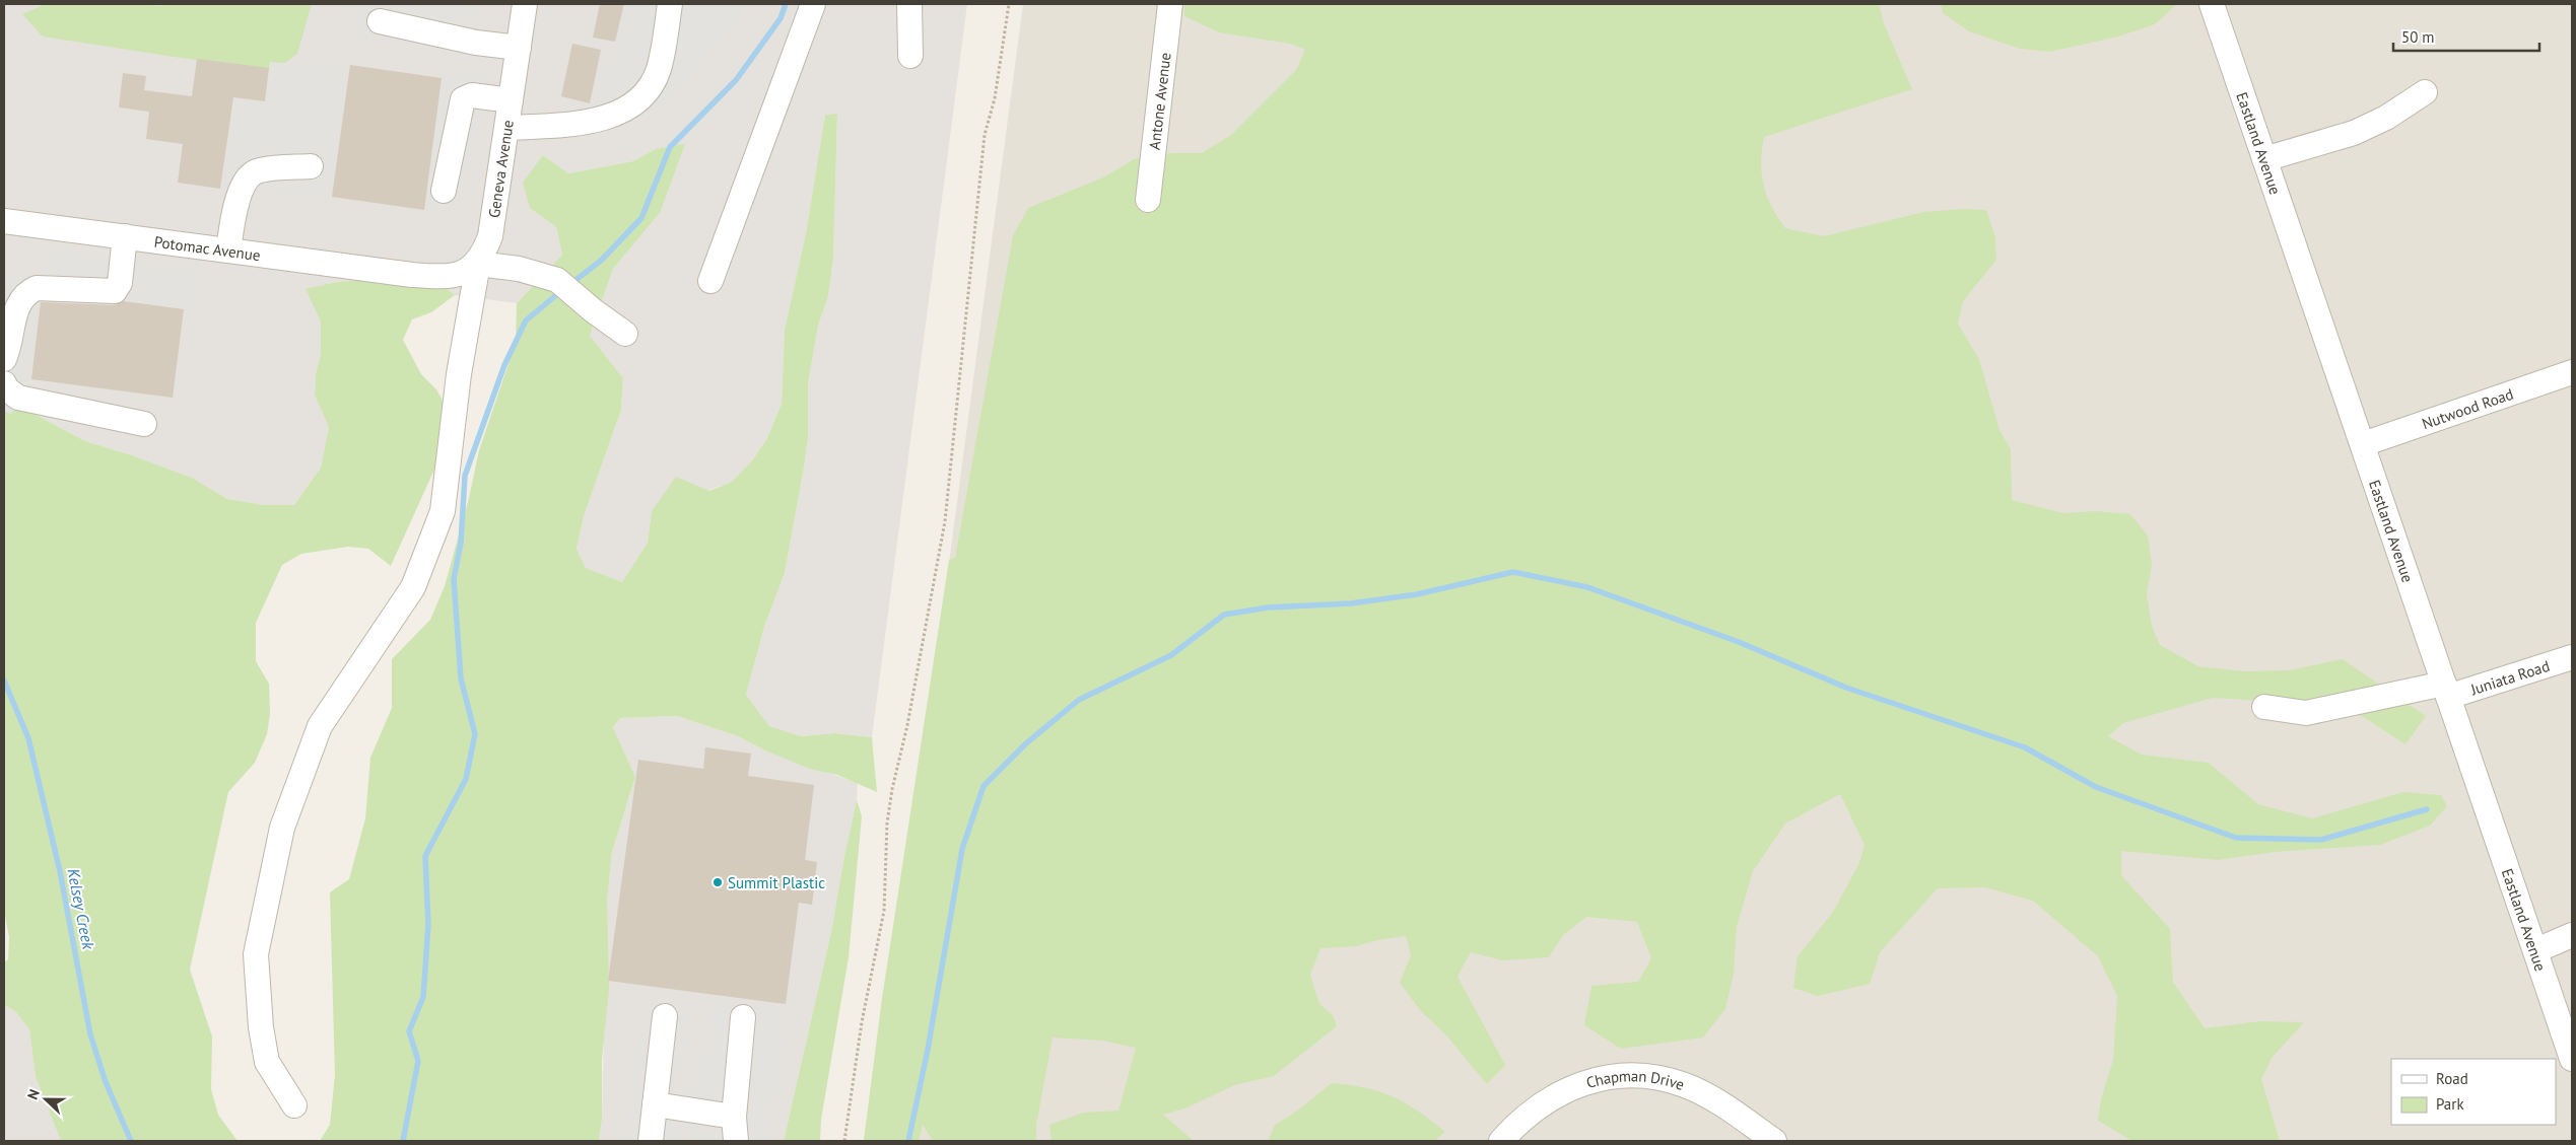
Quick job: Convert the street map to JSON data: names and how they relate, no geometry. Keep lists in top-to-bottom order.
{
  "streets": {
    "street": [
      "Antone Avenue",
      "Eastland Avenue",
      "Geneva Avenue",
      "Potomac Avenue",
      "Nutwood Road",
      "Juniata Road",
      "Chapman Drive"
    ]
  },
  "crossings": [
    ["Eastland Avenue", "Nutwood Road"],
    ["Eastland Avenue", "Juniata Road"],
    ["Geneva Avenue", "Potomac Avenue"]
  ],
  "water": ["Kelsey Creek"],
  "places": ["Summit Plastic"],
  "legend": ["Road", "Park"],
  "scale_bar": "50 m",
  "north": "left"
}
